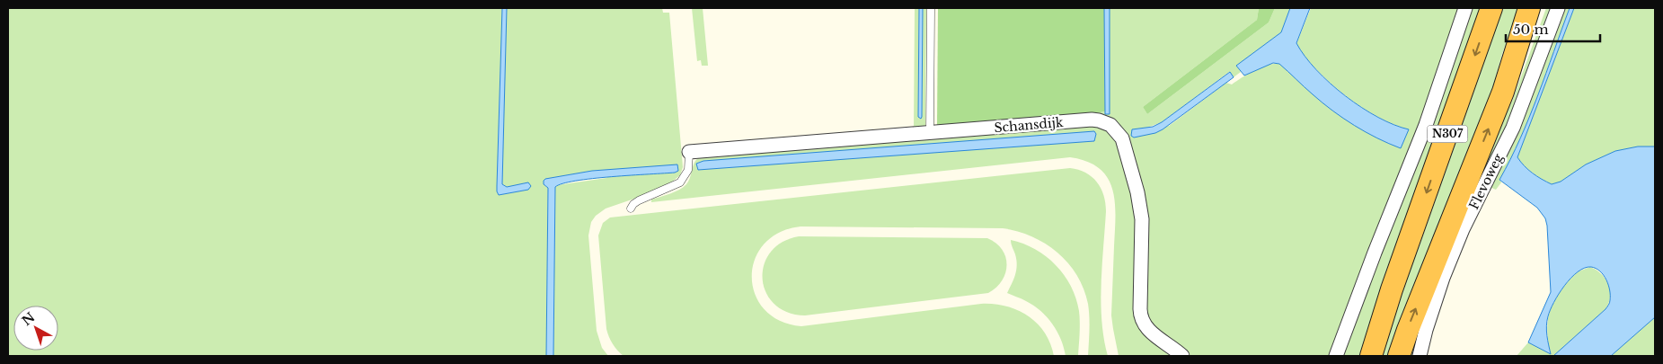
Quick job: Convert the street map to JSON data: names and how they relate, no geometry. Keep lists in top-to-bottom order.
{
  "streets": {
    "highway": ["N307", "Flevoweg"],
    "street": ["Schansdijk"]
  },
  "scale_bar": "50 m",
  "north": "top left"
}
